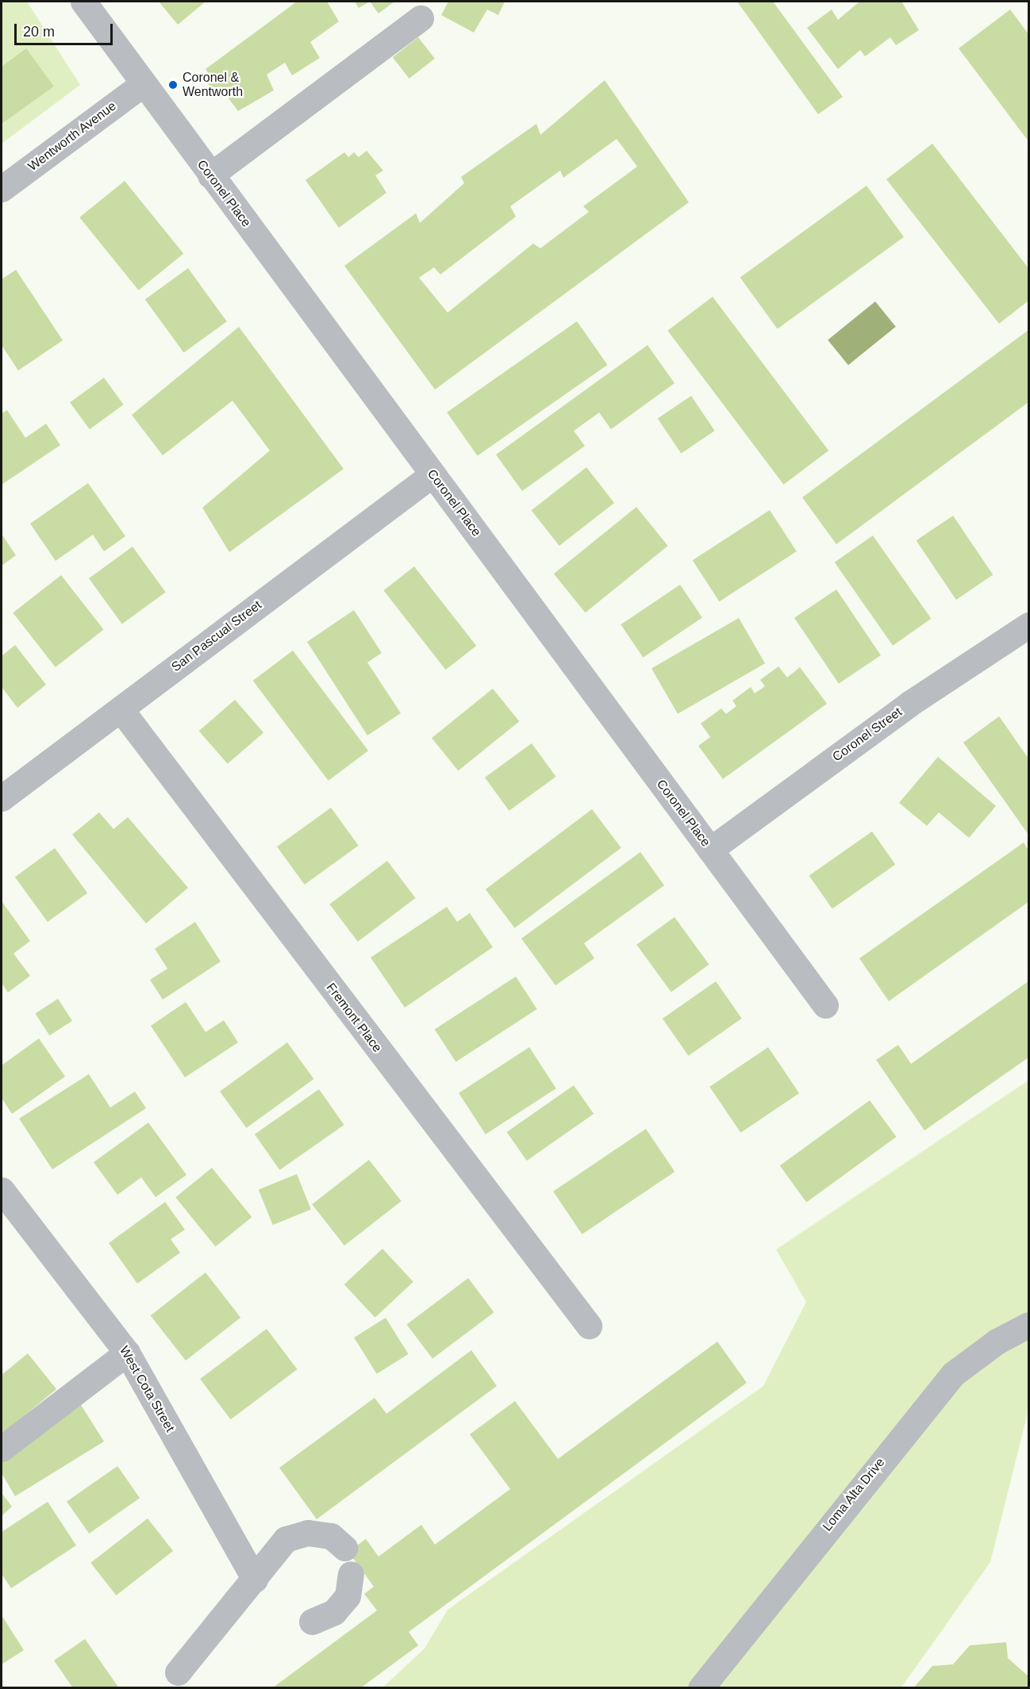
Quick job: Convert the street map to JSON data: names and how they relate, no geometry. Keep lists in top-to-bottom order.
{
  "streets": {
    "street": [
      "Wentworth Avenue",
      "Coronel Place",
      "San Pascual Street",
      "Coronel Street",
      "Fremont Place",
      "West Cota Street",
      "Loma Alta Drive"
    ]
  },
  "crossings": [
    ["Wentworth Avenue", "Coronel Place"],
    ["Coronel Place", "San Pascual Street"],
    ["Coronel Place", "Coronel Street"],
    ["San Pascual Street", "Fremont Place"]
  ],
  "places": ["Coronel & Wentworth"],
  "scale_bar": "20 m"
}
